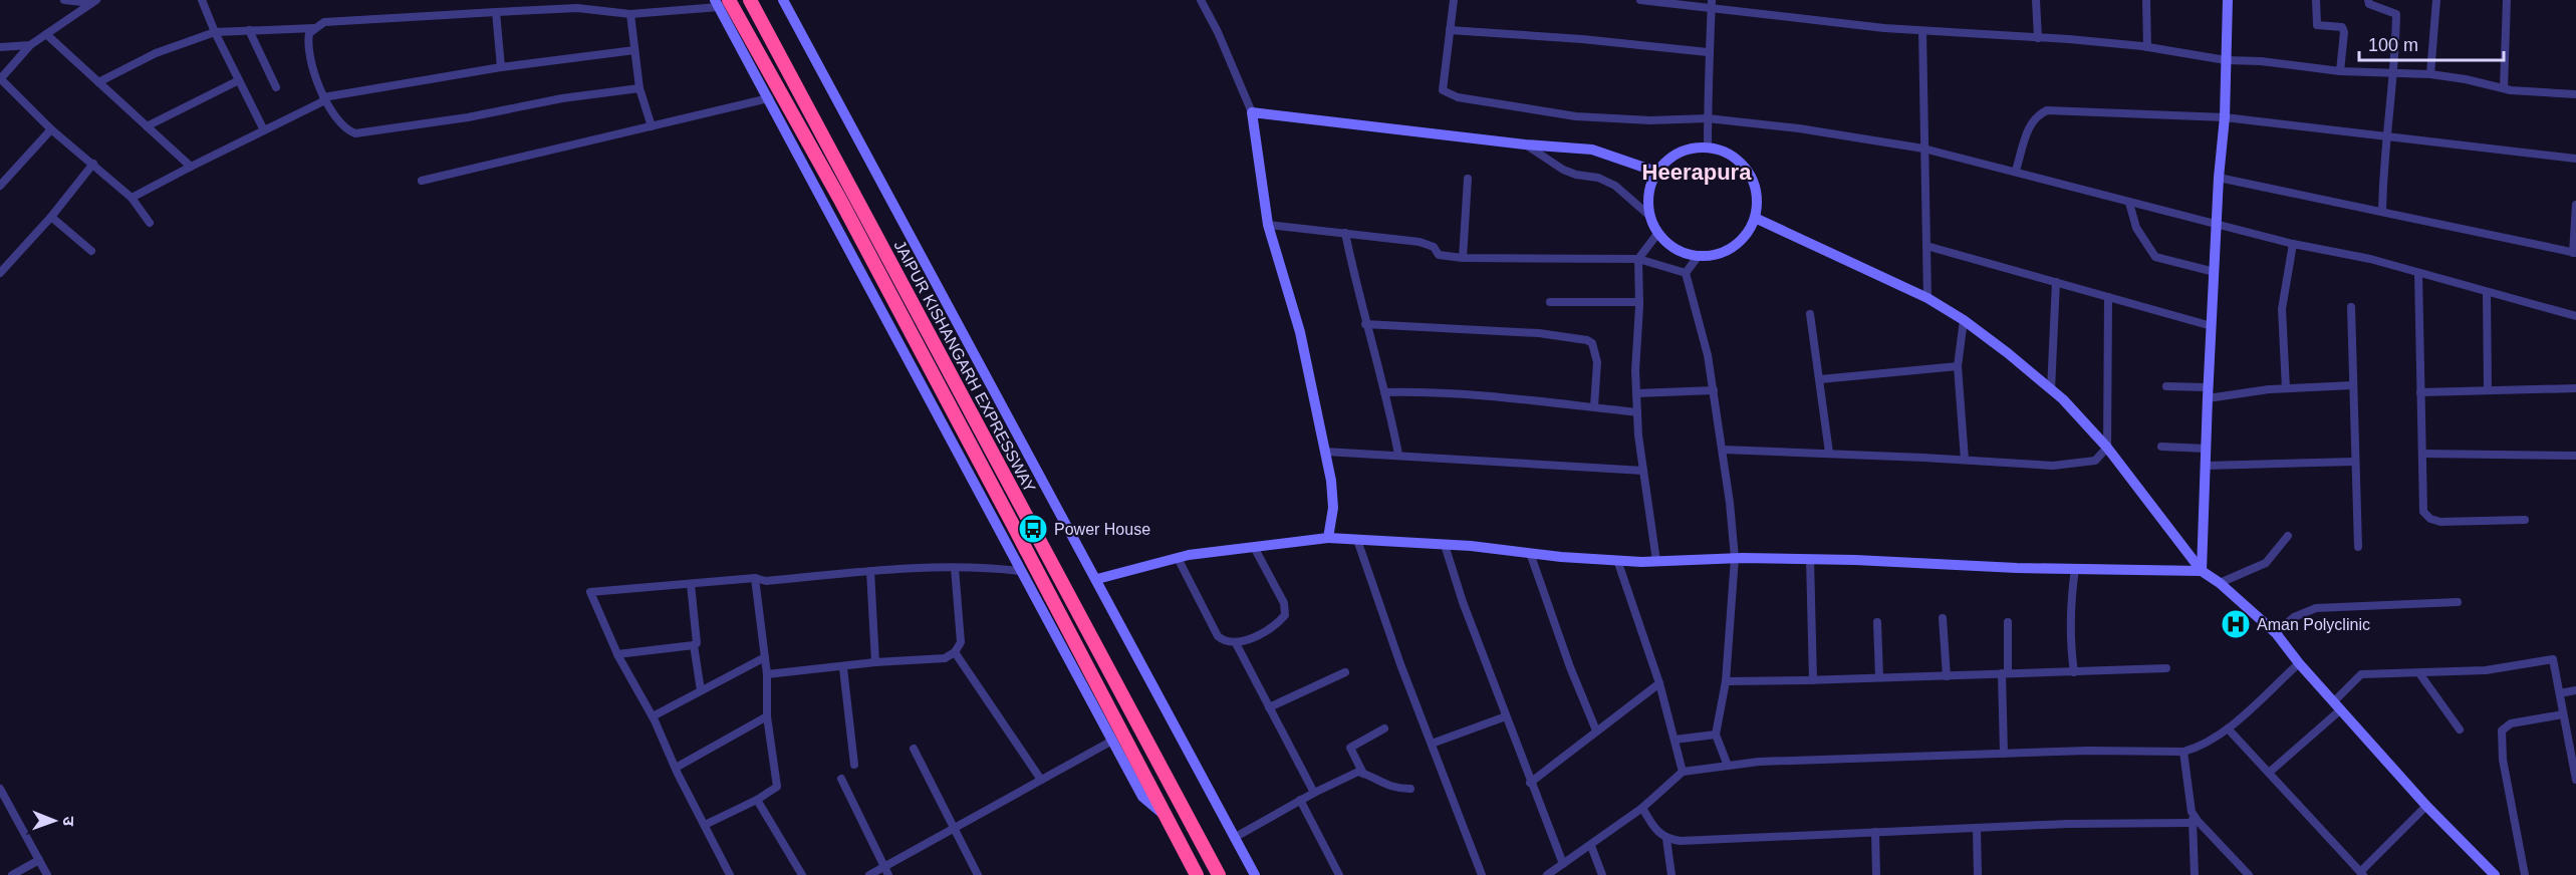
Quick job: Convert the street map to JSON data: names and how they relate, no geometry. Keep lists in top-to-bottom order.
{
  "streets": {
    "highway": ["JAIPUR KISHANGARH EXPRESSWAY"]
  },
  "districts": ["Heerapura"],
  "places": {
    "bus stop": ["Power House"],
    "hospital": ["Aman Polyclinic"]
  },
  "scale_bar": "100 m",
  "north": "right"
}
